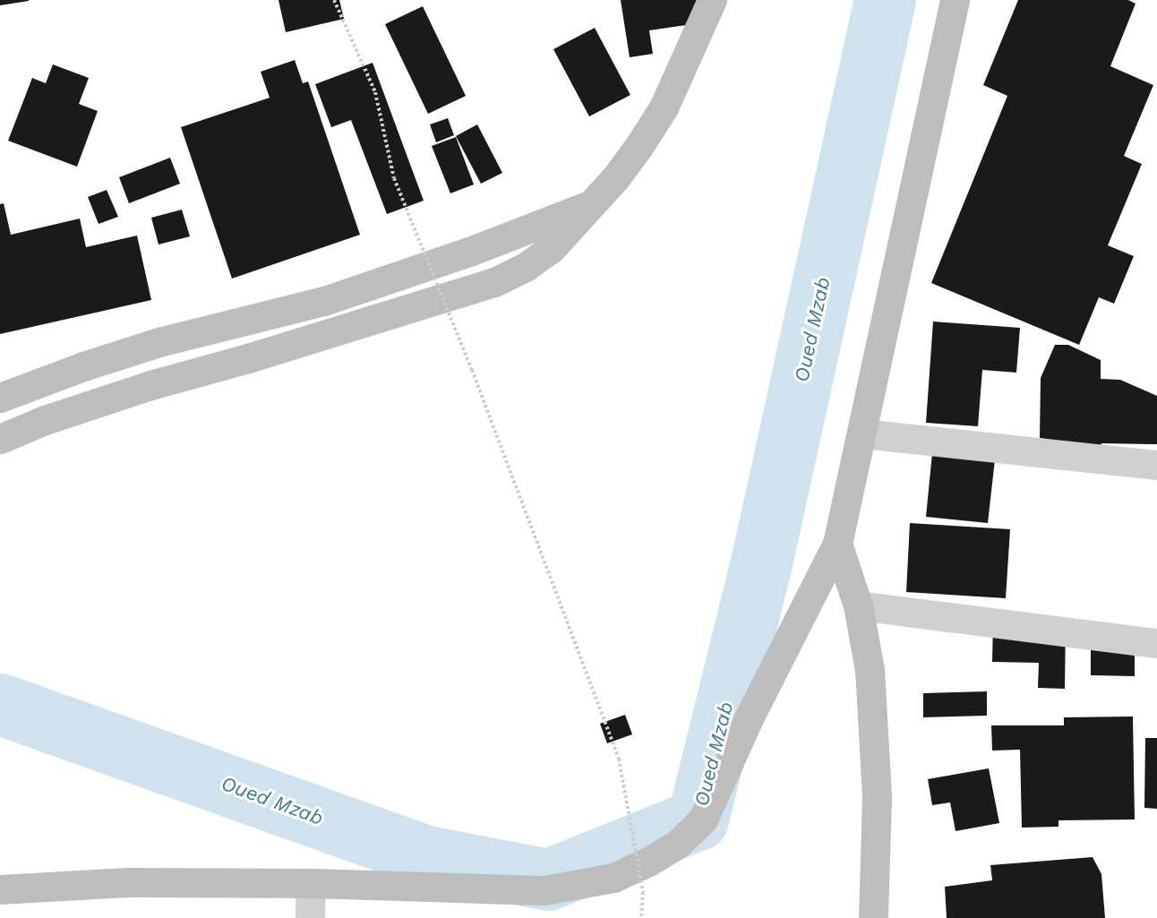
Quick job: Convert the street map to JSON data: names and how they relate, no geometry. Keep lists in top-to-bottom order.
{
  "water": ["Oued Mzab"]
}
